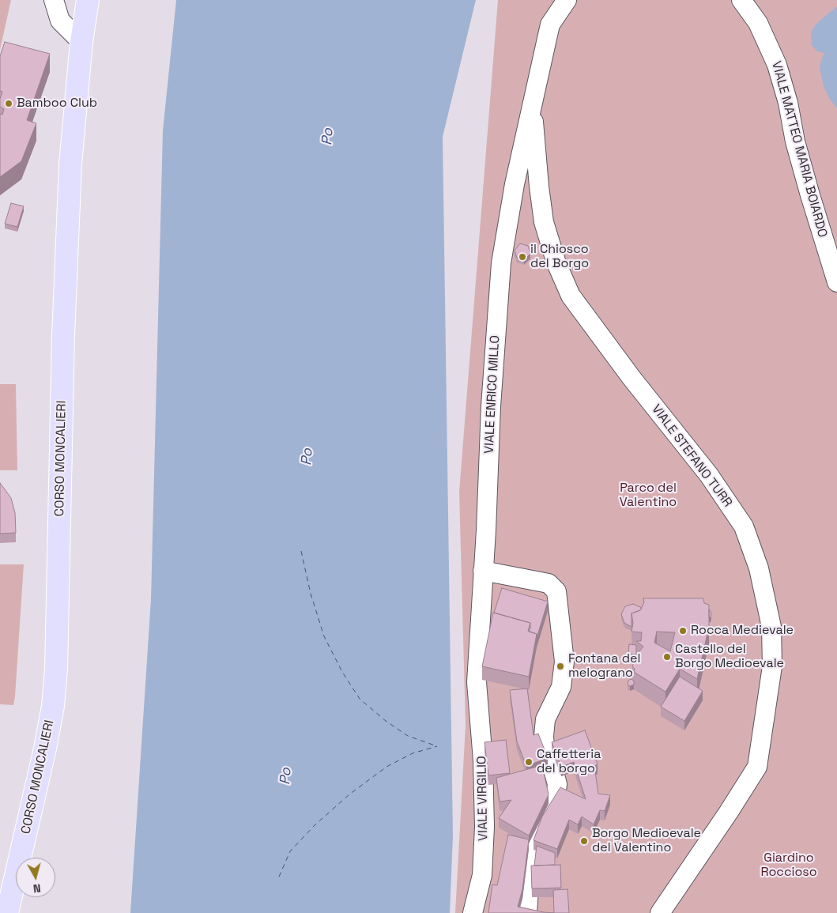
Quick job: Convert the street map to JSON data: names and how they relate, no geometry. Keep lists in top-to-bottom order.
{
  "streets": {
    "main road": ["CORSO MONCALIERI"],
    "street": [
      "VIALE MATTEO MARIA BOIARDO",
      "VIALE ENRICO MILLO",
      "VIALE STEFANO TURR",
      "VIALE VIRGILIO"
    ]
  },
  "crossings": [
    ["VIALE ENRICO MILLO", "VIALE STEFANO TURR"],
    ["VIALE ENRICO MILLO", "VIALE VIRGILIO"]
  ],
  "water": ["Po"],
  "parks": ["Parco del Valentino", "Giardino Roccioso"],
  "places": [
    "Bamboo Club",
    "il Chiosco del Borgo",
    "Rocca Medievale",
    "Castello del Borgo Medioevale",
    "Fontana del melograno",
    "Caffetteria del borgo",
    "Borgo Medioevale del Valentino"
  ],
  "north": "bottom"
}
